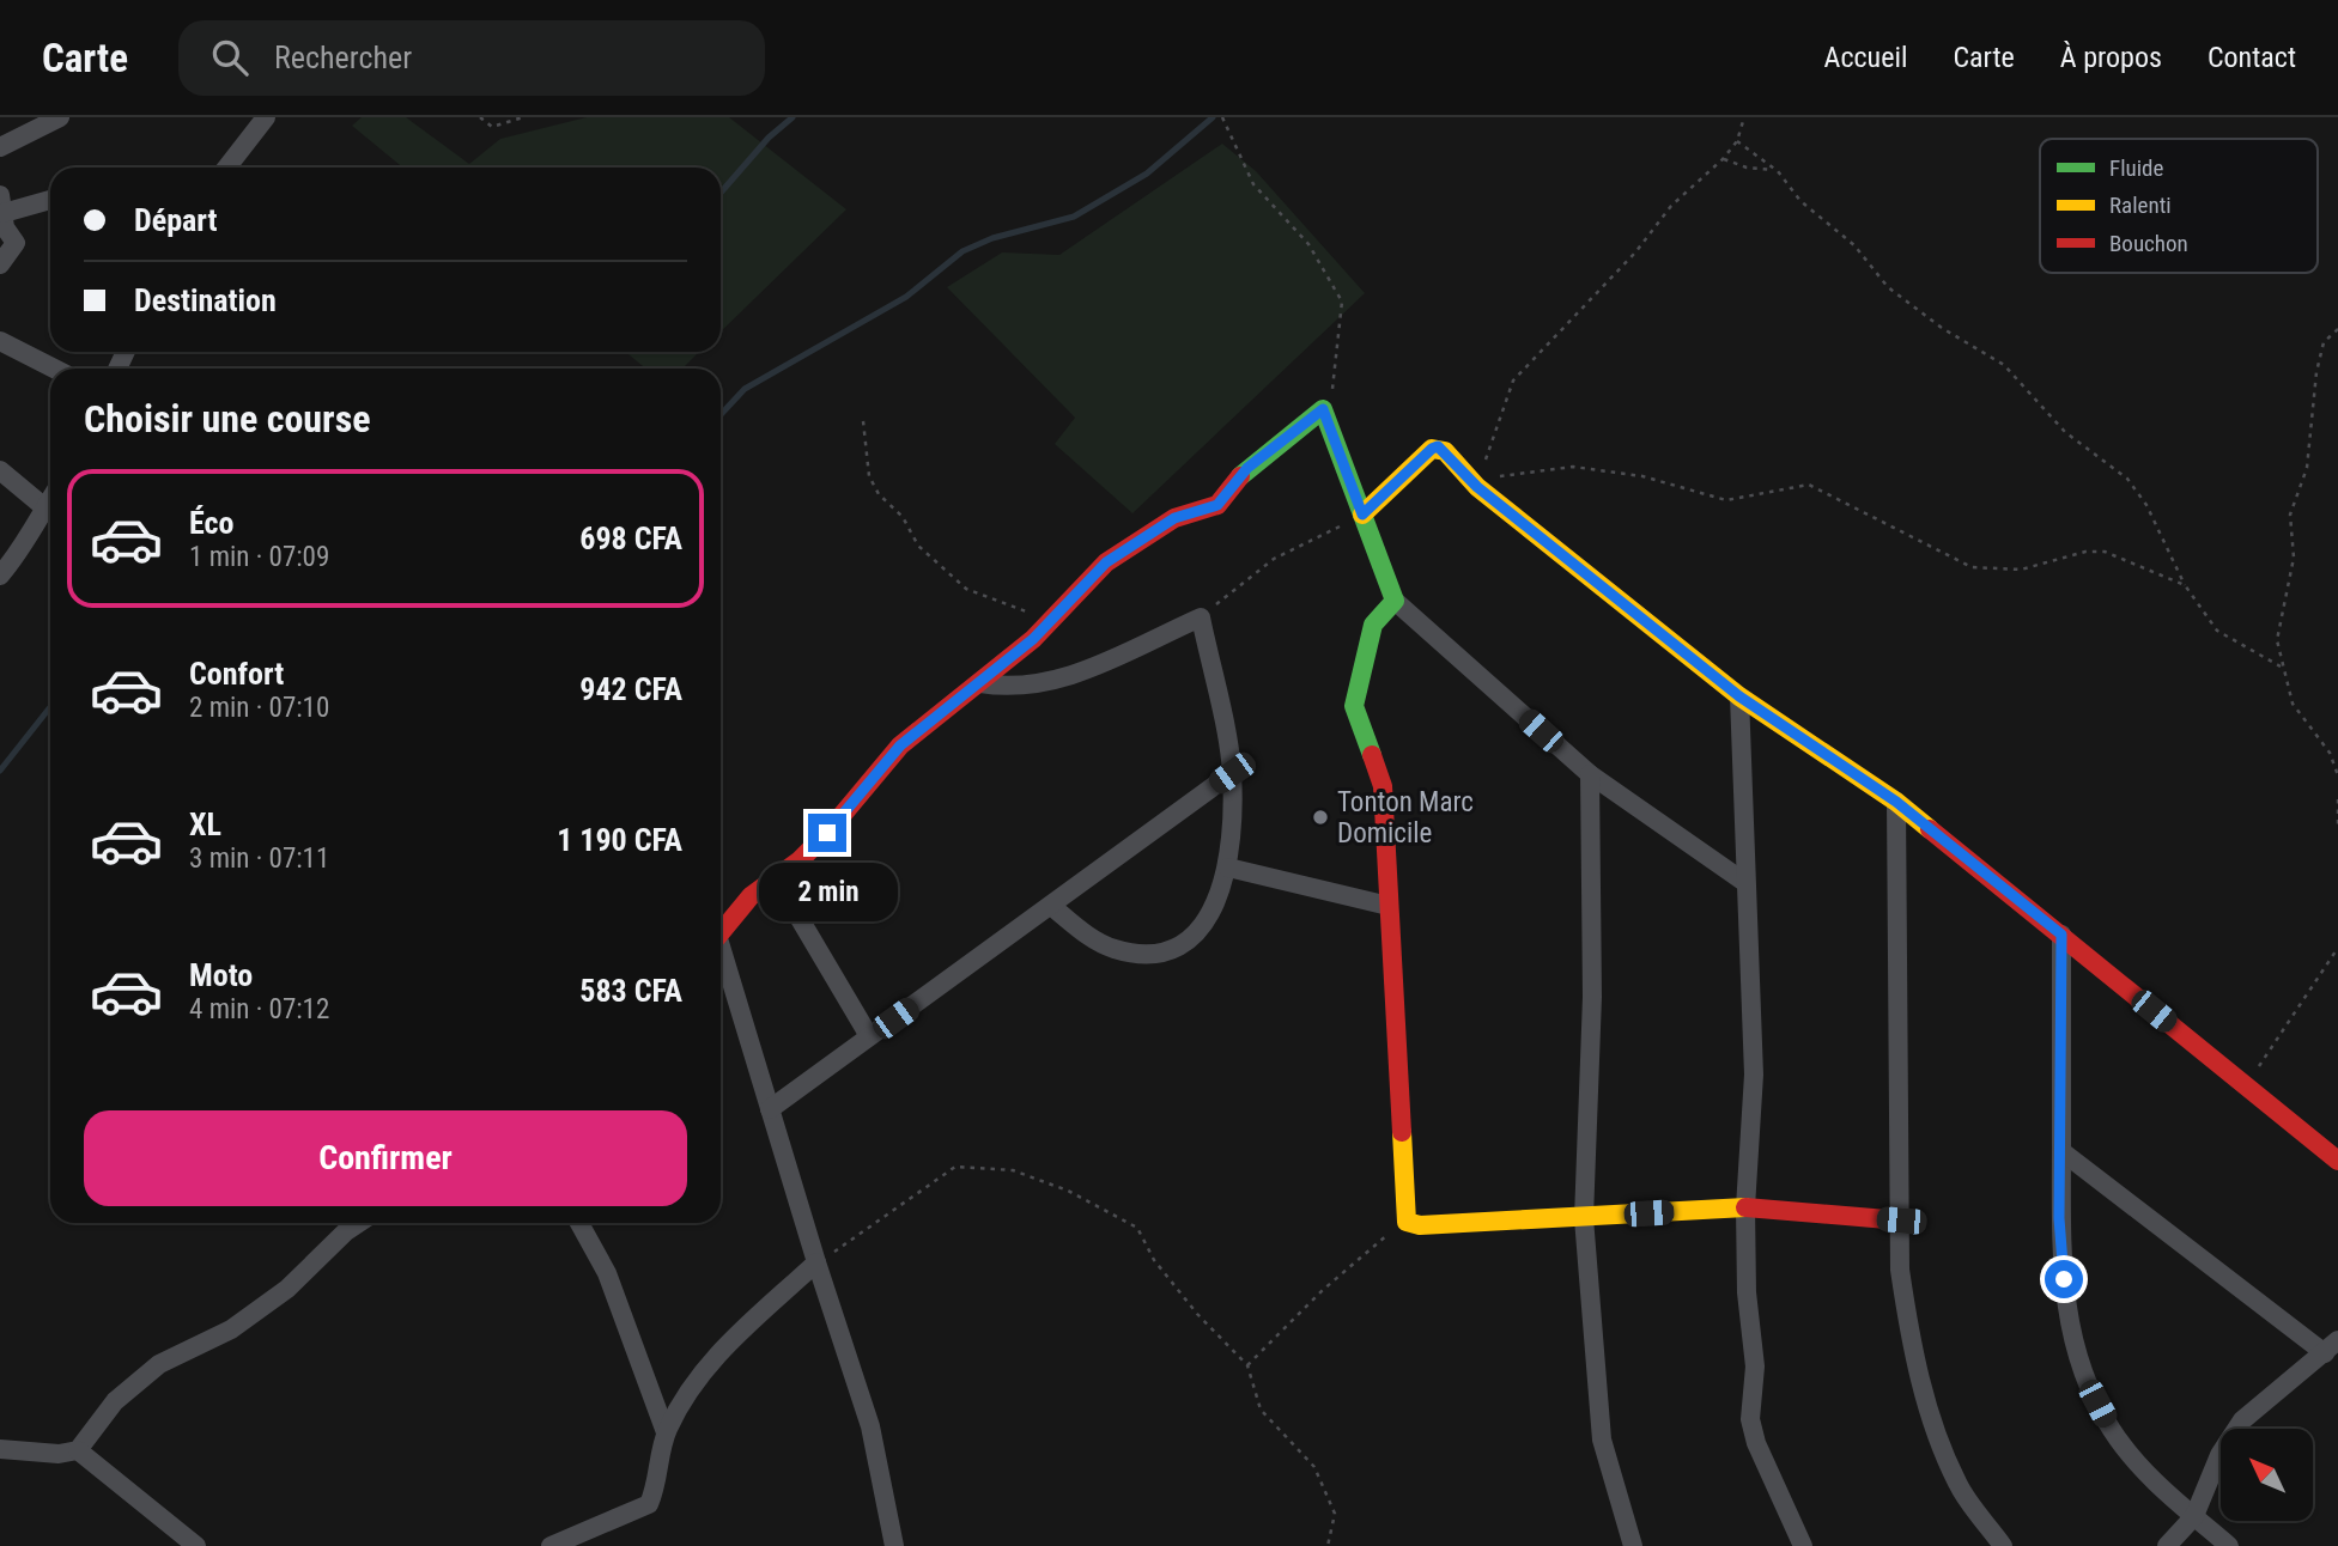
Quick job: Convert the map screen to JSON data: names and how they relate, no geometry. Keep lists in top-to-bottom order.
{
  "places": ["Tonton Marc Domicile"],
  "legend": ["Fluide", "Ralenti", "Bouchon"],
  "north": "top left",
  "page": {
    "header": "Carte",
    "search": "Rechercher",
    "nav": [
      "Accueil",
      "Carte",
      "À propos",
      "Contact"
    ],
    "banner": ["Départ", "Destination"],
    "heading": "Choisir une course",
    "list": [
      {
        "name": "Éco",
        "note": "1 min · 07:09",
        "value": "698 CFA"
      },
      {
        "name": "Confort",
        "note": "2 min · 07:10",
        "value": "942 CFA"
      },
      {
        "name": "XL",
        "note": "3 min · 07:11",
        "value": "1 190 CFA"
      },
      {
        "name": "Moto",
        "note": "4 min · 07:12",
        "value": "583 CFA"
      }
    ],
    "bubble": "2 min",
    "buttons": "Confirmer"
  }
}
